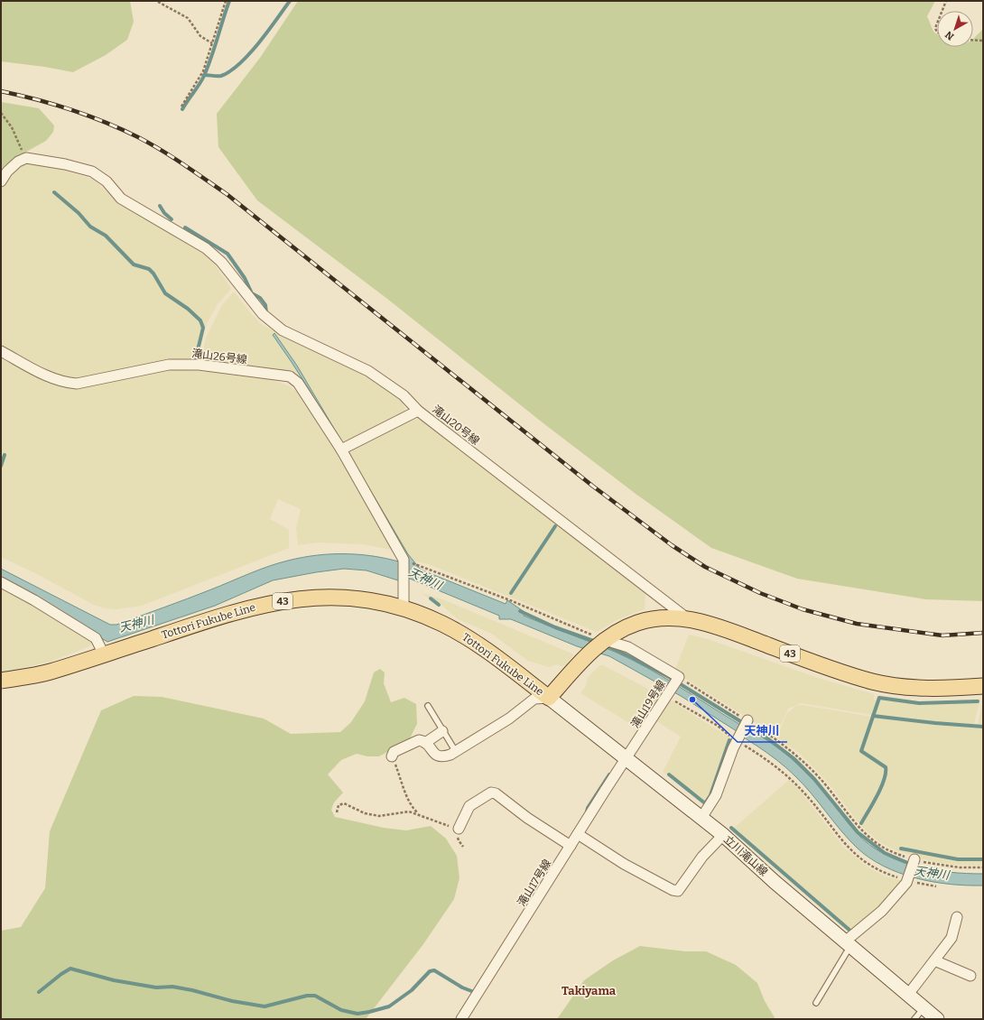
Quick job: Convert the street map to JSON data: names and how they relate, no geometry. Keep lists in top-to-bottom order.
{
  "streets": {
    "main road": ["43", "Tottori Fukube Line"],
    "street": [
      "滝山26号線",
      "滝山20号線",
      "滝山19号線",
      "立川滝山線",
      "滝山17号線"
    ]
  },
  "crossings": [
    ["滝山26号線", "滝山20号線"],
    ["滝山20号線", "Tottori Fukube Line"],
    ["Tottori Fukube Line", "滝山19号線"],
    ["Tottori Fukube Line", "立川滝山線"],
    ["滝山19号線", "立川滝山線"],
    ["滝山19号線", "滝山17号線"],
    ["立川滝山線", "滝山17号線"]
  ],
  "districts": ["Takiyama"],
  "water": ["天神川"],
  "places": ["天神川"],
  "north": "bottom left"
}
